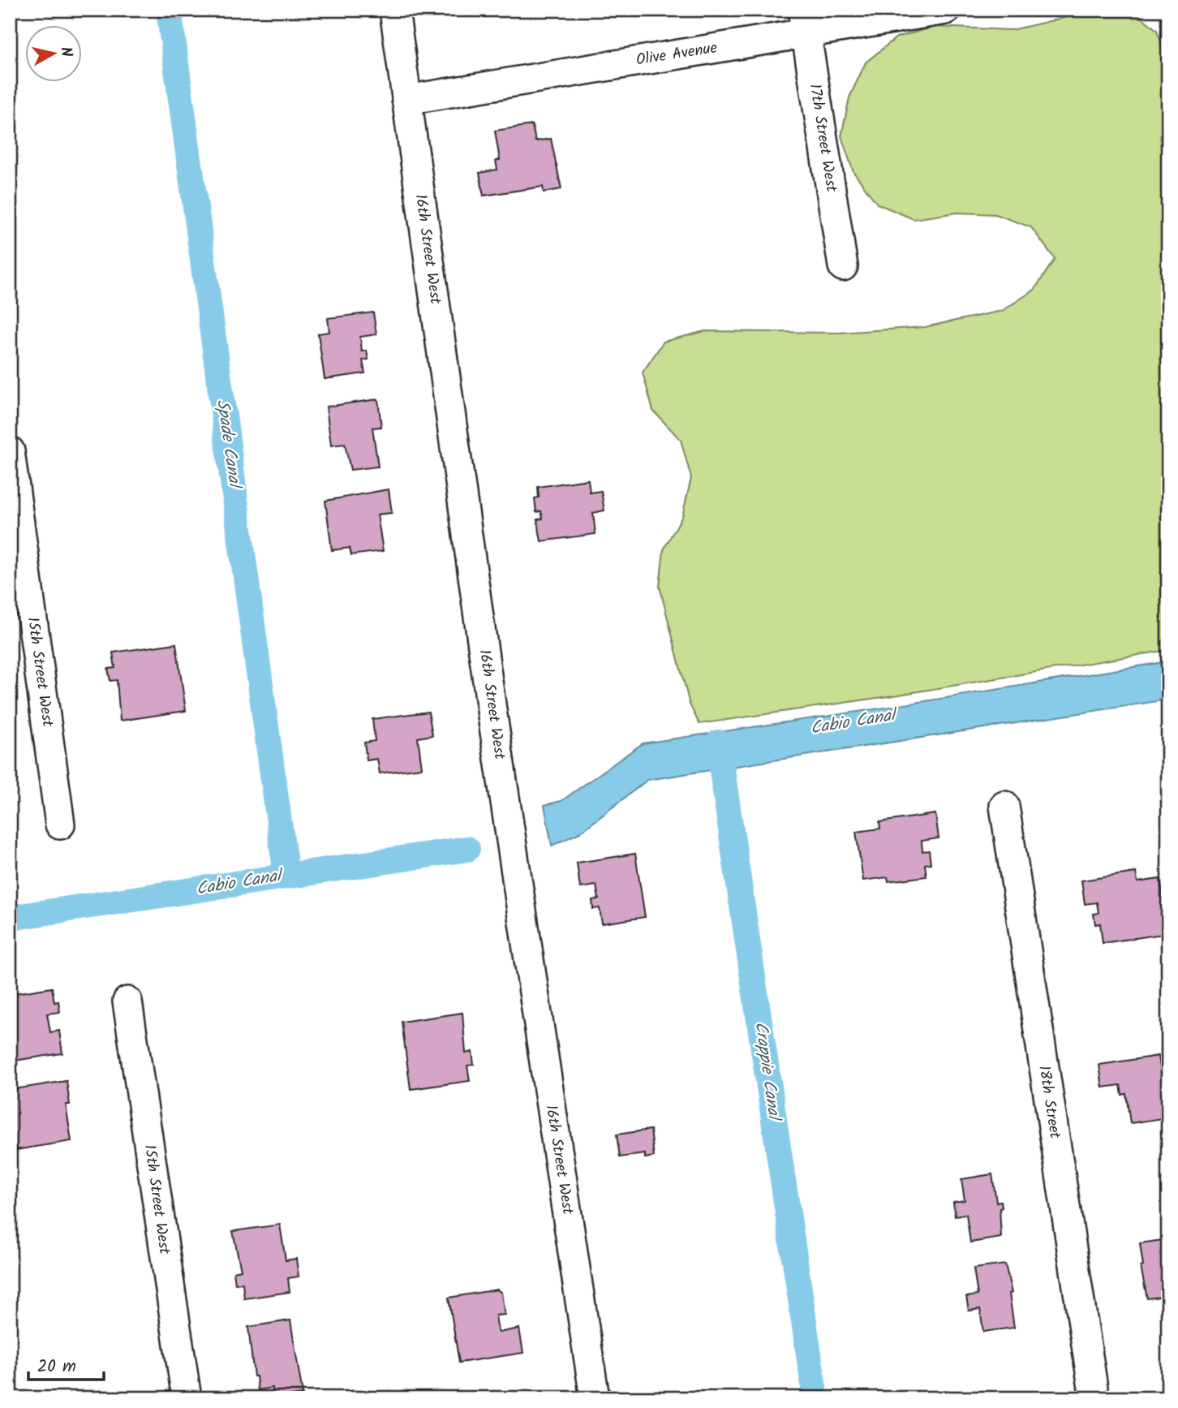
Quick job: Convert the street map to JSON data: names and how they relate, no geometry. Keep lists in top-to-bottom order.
{
  "streets": {
    "street": [
      "Olive Avenue",
      "17th Street West",
      "16th Street West",
      "15th Street West",
      "18th Street"
    ]
  },
  "crossings": [
    ["Olive Avenue", "17th Street West"],
    ["Olive Avenue", "16th Street West"]
  ],
  "water": ["Spade Canal", "Cabio Canal", "Crappie Canal"],
  "scale_bar": "20 m",
  "north": "right"
}
